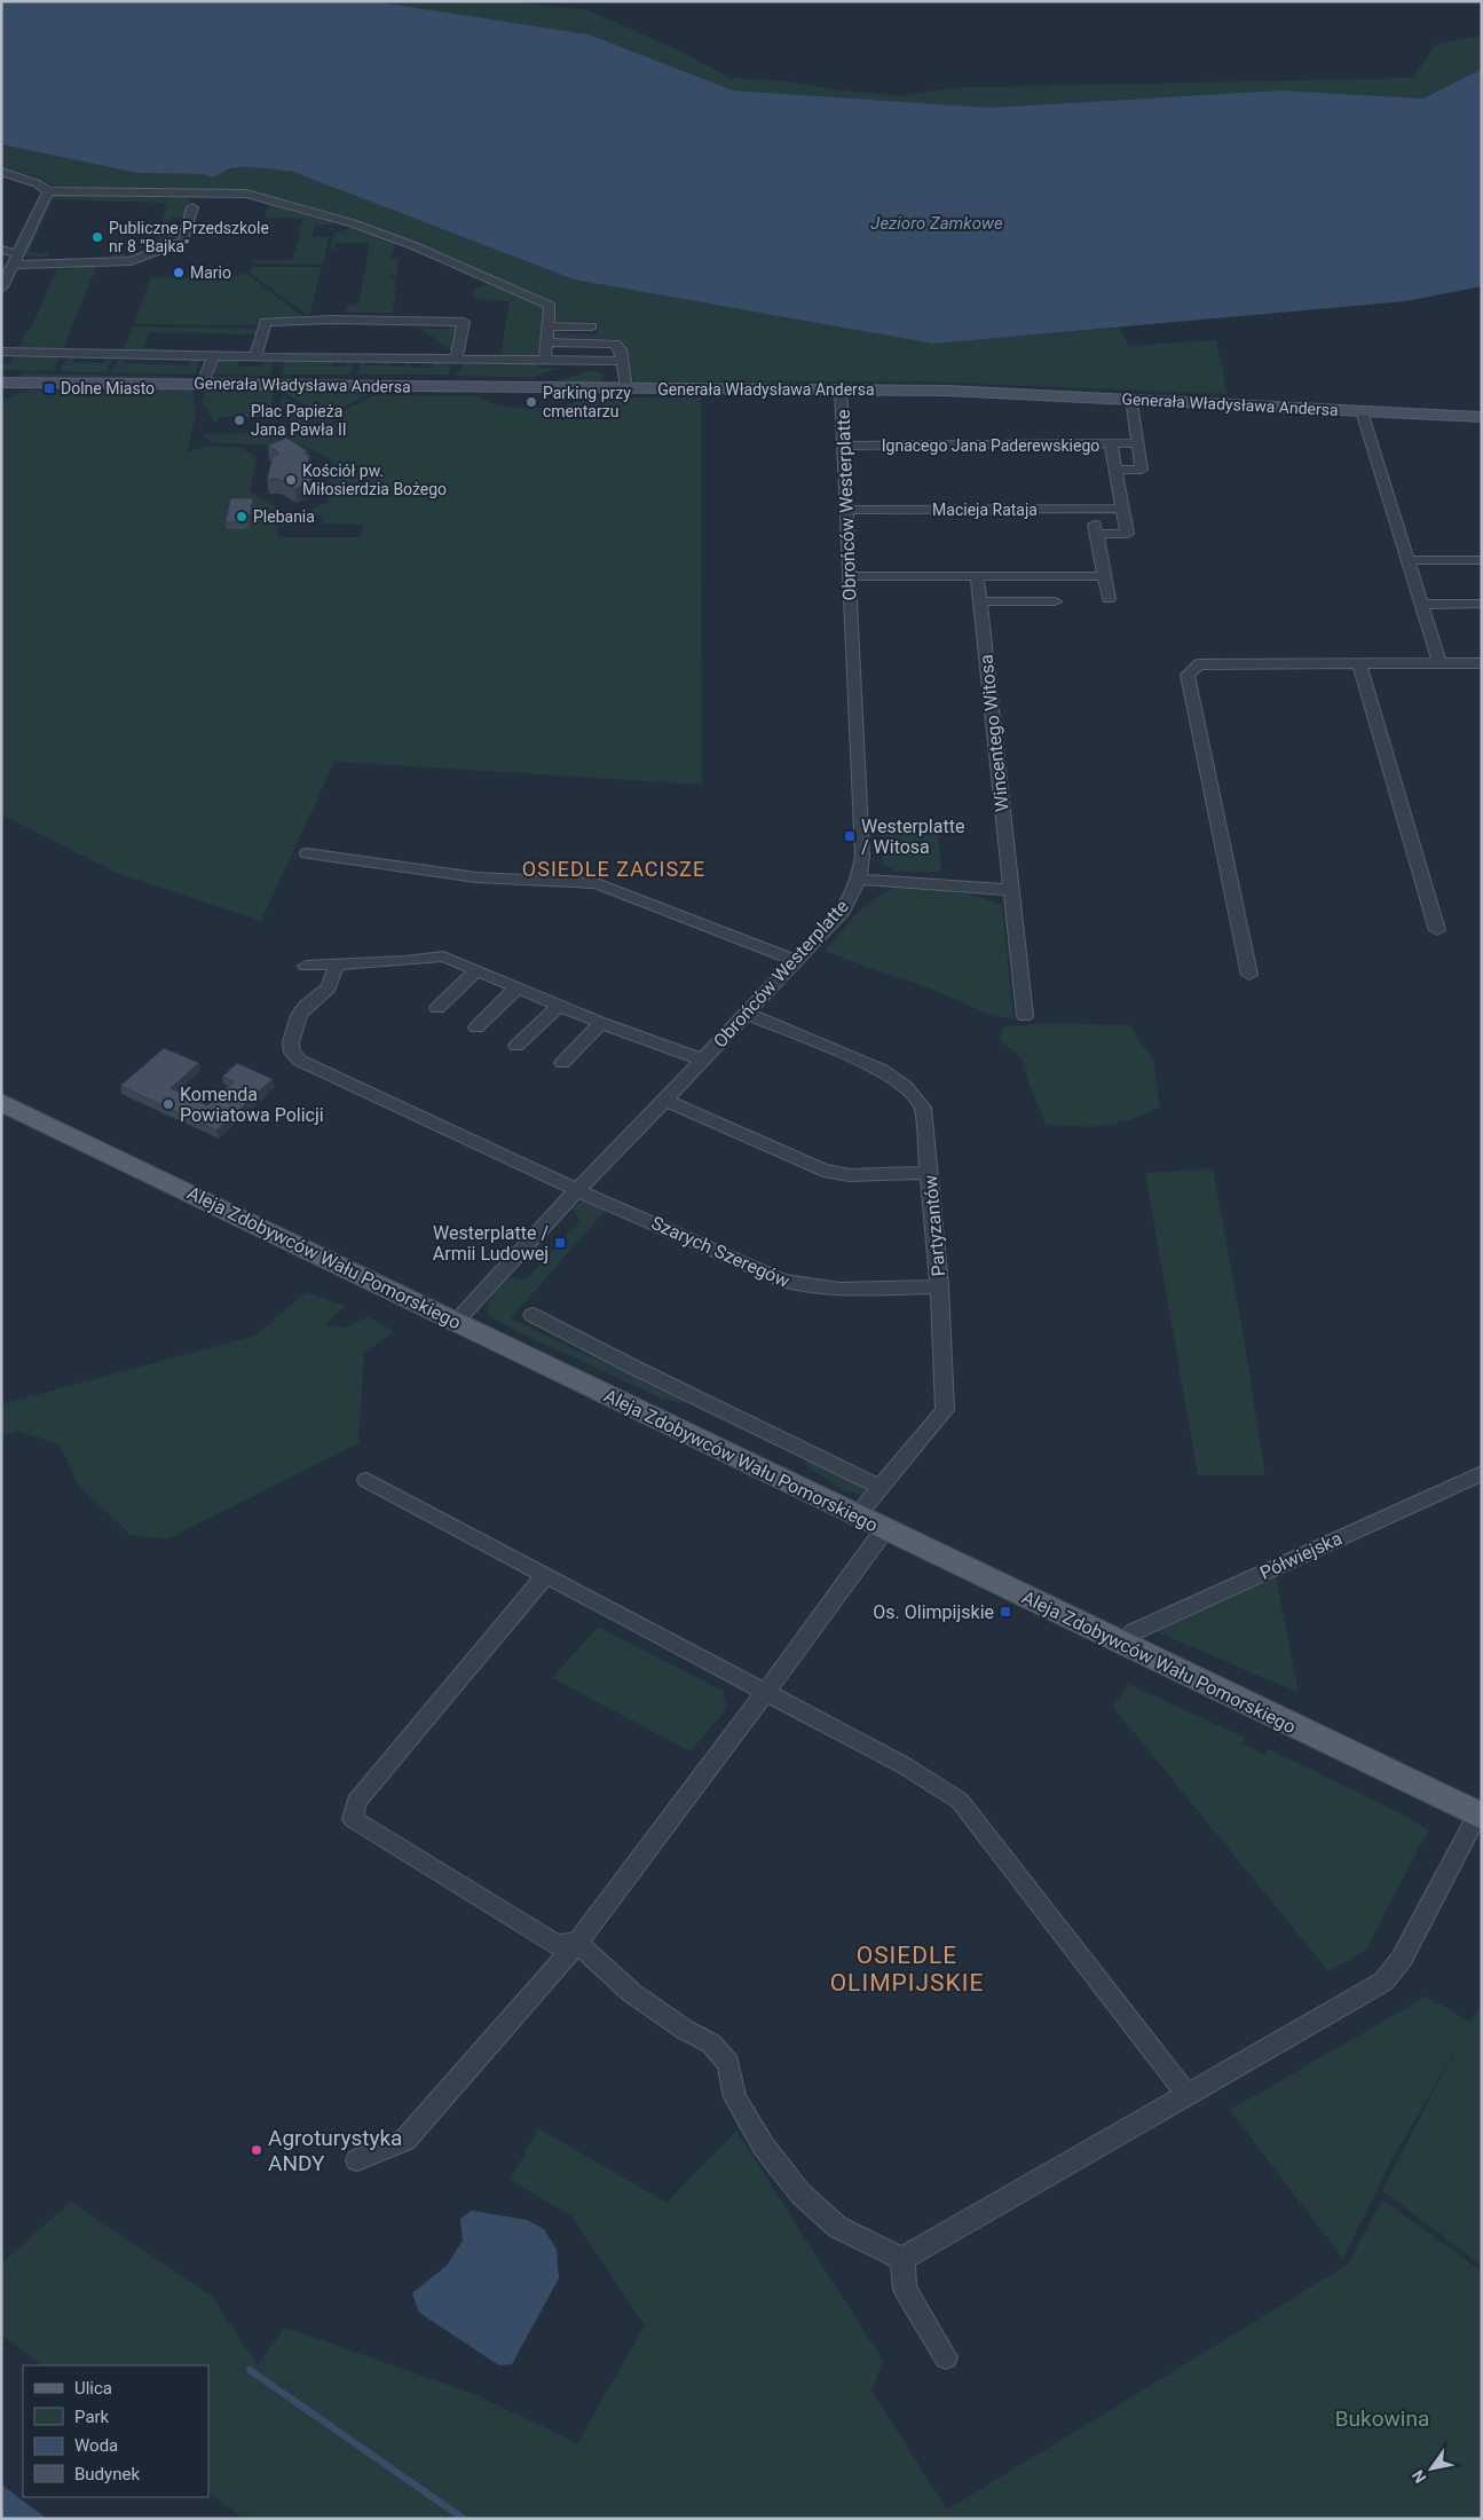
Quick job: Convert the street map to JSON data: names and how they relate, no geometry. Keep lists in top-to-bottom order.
{
  "streets": {
    "main road": ["Generała Władysława Andersa", "Aleja Zdobywców Wału Pomorskiego"],
    "street": [
      "Ignacego Jana Paderewskiego",
      "Obrońców Westerplatte",
      "Macieja Rataja",
      "Wincentego Witosa",
      "Partyzantów",
      "Szarych Szeregów",
      "Półwiejska"
    ]
  },
  "crossings": [
    ["Generała Władysława Andersa", "Obrońców Westerplatte"],
    ["Ignacego Jana Paderewskiego", "Obrońców Westerplatte"],
    ["Obrońców Westerplatte", "Macieja Rataja"],
    ["Obrońców Westerplatte", "Partyzantów"],
    ["Obrońców Westerplatte", "Szarych Szeregów"],
    ["Obrońców Westerplatte", "Aleja Zdobywców Wału Pomorskiego"],
    ["Partyzantów", "Szarych Szeregów"],
    ["Partyzantów", "Aleja Zdobywców Wału Pomorskiego"],
    ["Aleja Zdobywców Wału Pomorskiego", "Półwiejska"]
  ],
  "districts": ["OSIEDLE ZACISZE", "OSIEDLE OLIMPIJSKIE"],
  "water": ["Jezioro Zamkowe"],
  "parks": ["Bukowina"],
  "places": {
    "other": [
      "Publiczne Przedszkole nr 8 \"Bajka\"",
      "Mario",
      "Parking przy cmentarzu",
      "Plac Papieża Jana Pawła II",
      "Kościół pw. Miłosierdzia Bożego",
      "Plebania",
      "Komenda Powiatowa Policji",
      "Agroturystyka ANDY"
    ],
    "transit": [
      "Dolne Miasto",
      "Westerplatte / Witosa",
      "Westerplatte / Armii Ludowej",
      "Os. Olimpijskie"
    ]
  },
  "legend": [
    "Ulica",
    "Park",
    "Woda",
    "Budynek"
  ],
  "north": "bottom left"
}
